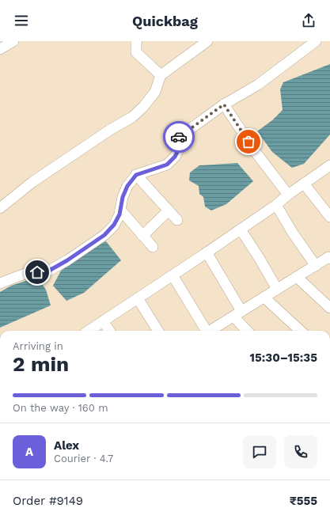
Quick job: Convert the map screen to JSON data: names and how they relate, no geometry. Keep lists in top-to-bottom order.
{
  "page": {
    "header": "Quickbag",
    "heading": ["2 min", "Arriving in", "15:30–15:35"],
    "panel": [
      "Alex",
      "Courier · 4.7",
      "Order #9149",
      "₹555"
    ],
    "bar": "On the way · 160 m",
    "round": "A"
  }
}
